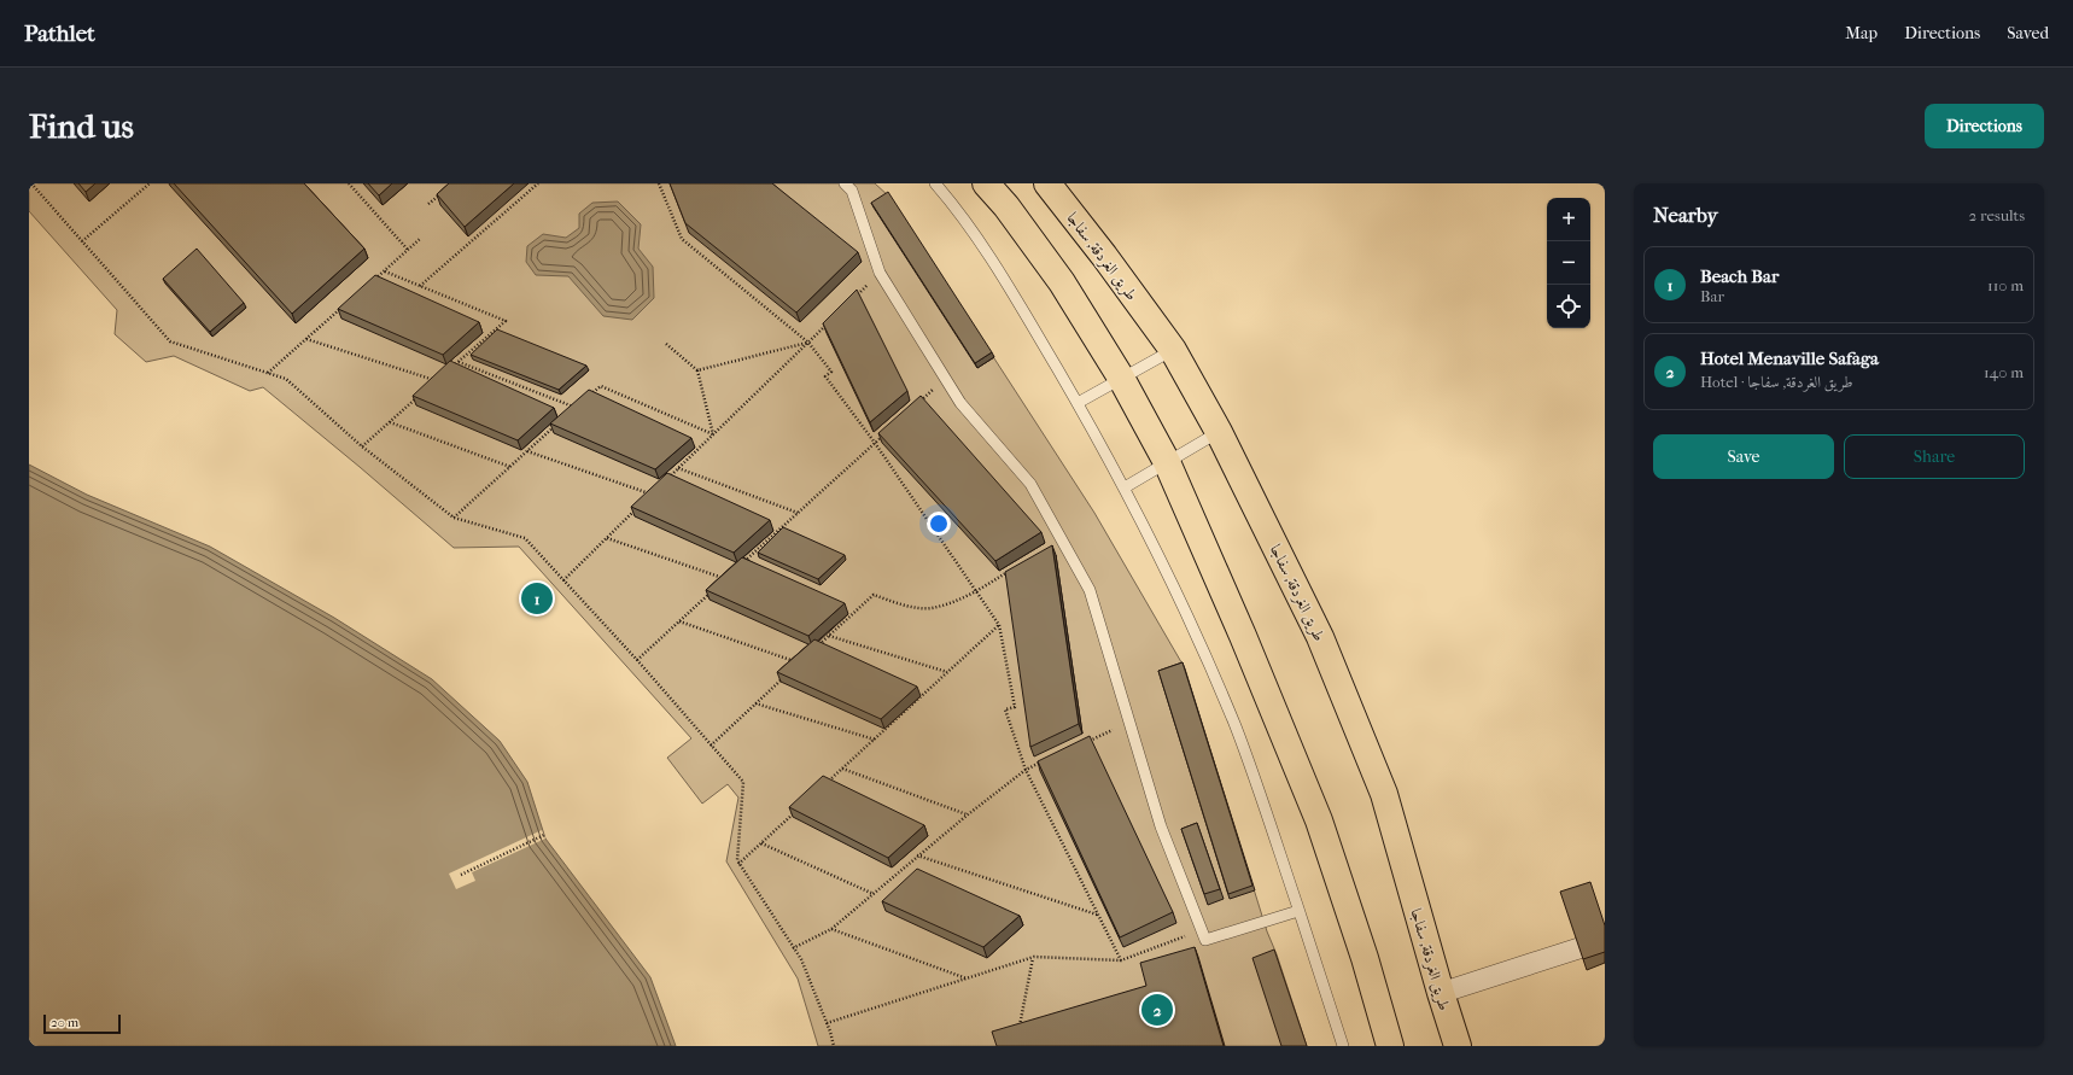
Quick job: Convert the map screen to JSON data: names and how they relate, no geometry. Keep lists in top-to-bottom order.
{
  "streets": {
    "main road": ["طريق الغردقة, سفاجا"]
  },
  "scale_bar": "20 m",
  "page": {
    "header": "Pathlet",
    "nav": ["Map", "Directions", "Saved"],
    "buttons": [
      "Directions",
      ["Save", "Share"]
    ],
    "title": "Find us",
    "heading": ["Nearby", "2 results"],
    "map_buttons": ["+", "−"],
    "list": [
      {
        "mark": "1",
        "name": "Beach Bar",
        "note": "Bar",
        "value": "110 m"
      },
      {
        "mark": "2",
        "name": "Hotel Menaville Safaga",
        "note": "Hotel · طريق الغردقة, سفاجا",
        "value": "140 m"
      }
    ],
    "pins": ["1", "2"],
    "scale": "20 m"
  }
}
